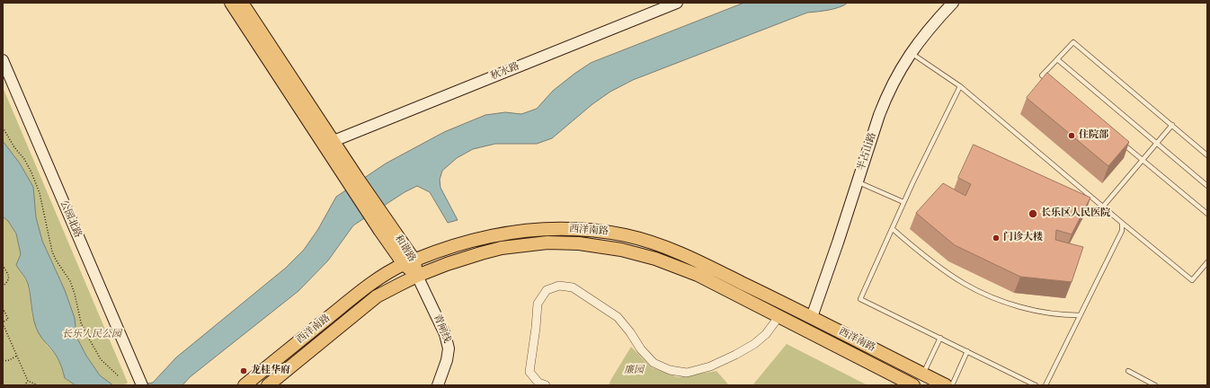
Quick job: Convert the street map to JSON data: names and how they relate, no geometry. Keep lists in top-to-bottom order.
{
  "streets": {
    "main road": ["西洋南路", "和谐路"],
    "street": [
      "秋水路",
      "半占山路",
      "公园北路",
      "青闸线"
    ]
  },
  "crossings": [
    ["秋水路", "和谐路"],
    ["半占山路", "西洋南路"],
    ["西洋南路", "和谐路"],
    ["西洋南路", "青闸线"],
    ["和谐路", "青闸线"]
  ],
  "parks": ["长乐人民公园", "廉园"],
  "places": [
    "住院部",
    "长乐区人民医院",
    "门诊大楼",
    "龙桂华府"
  ]
}
